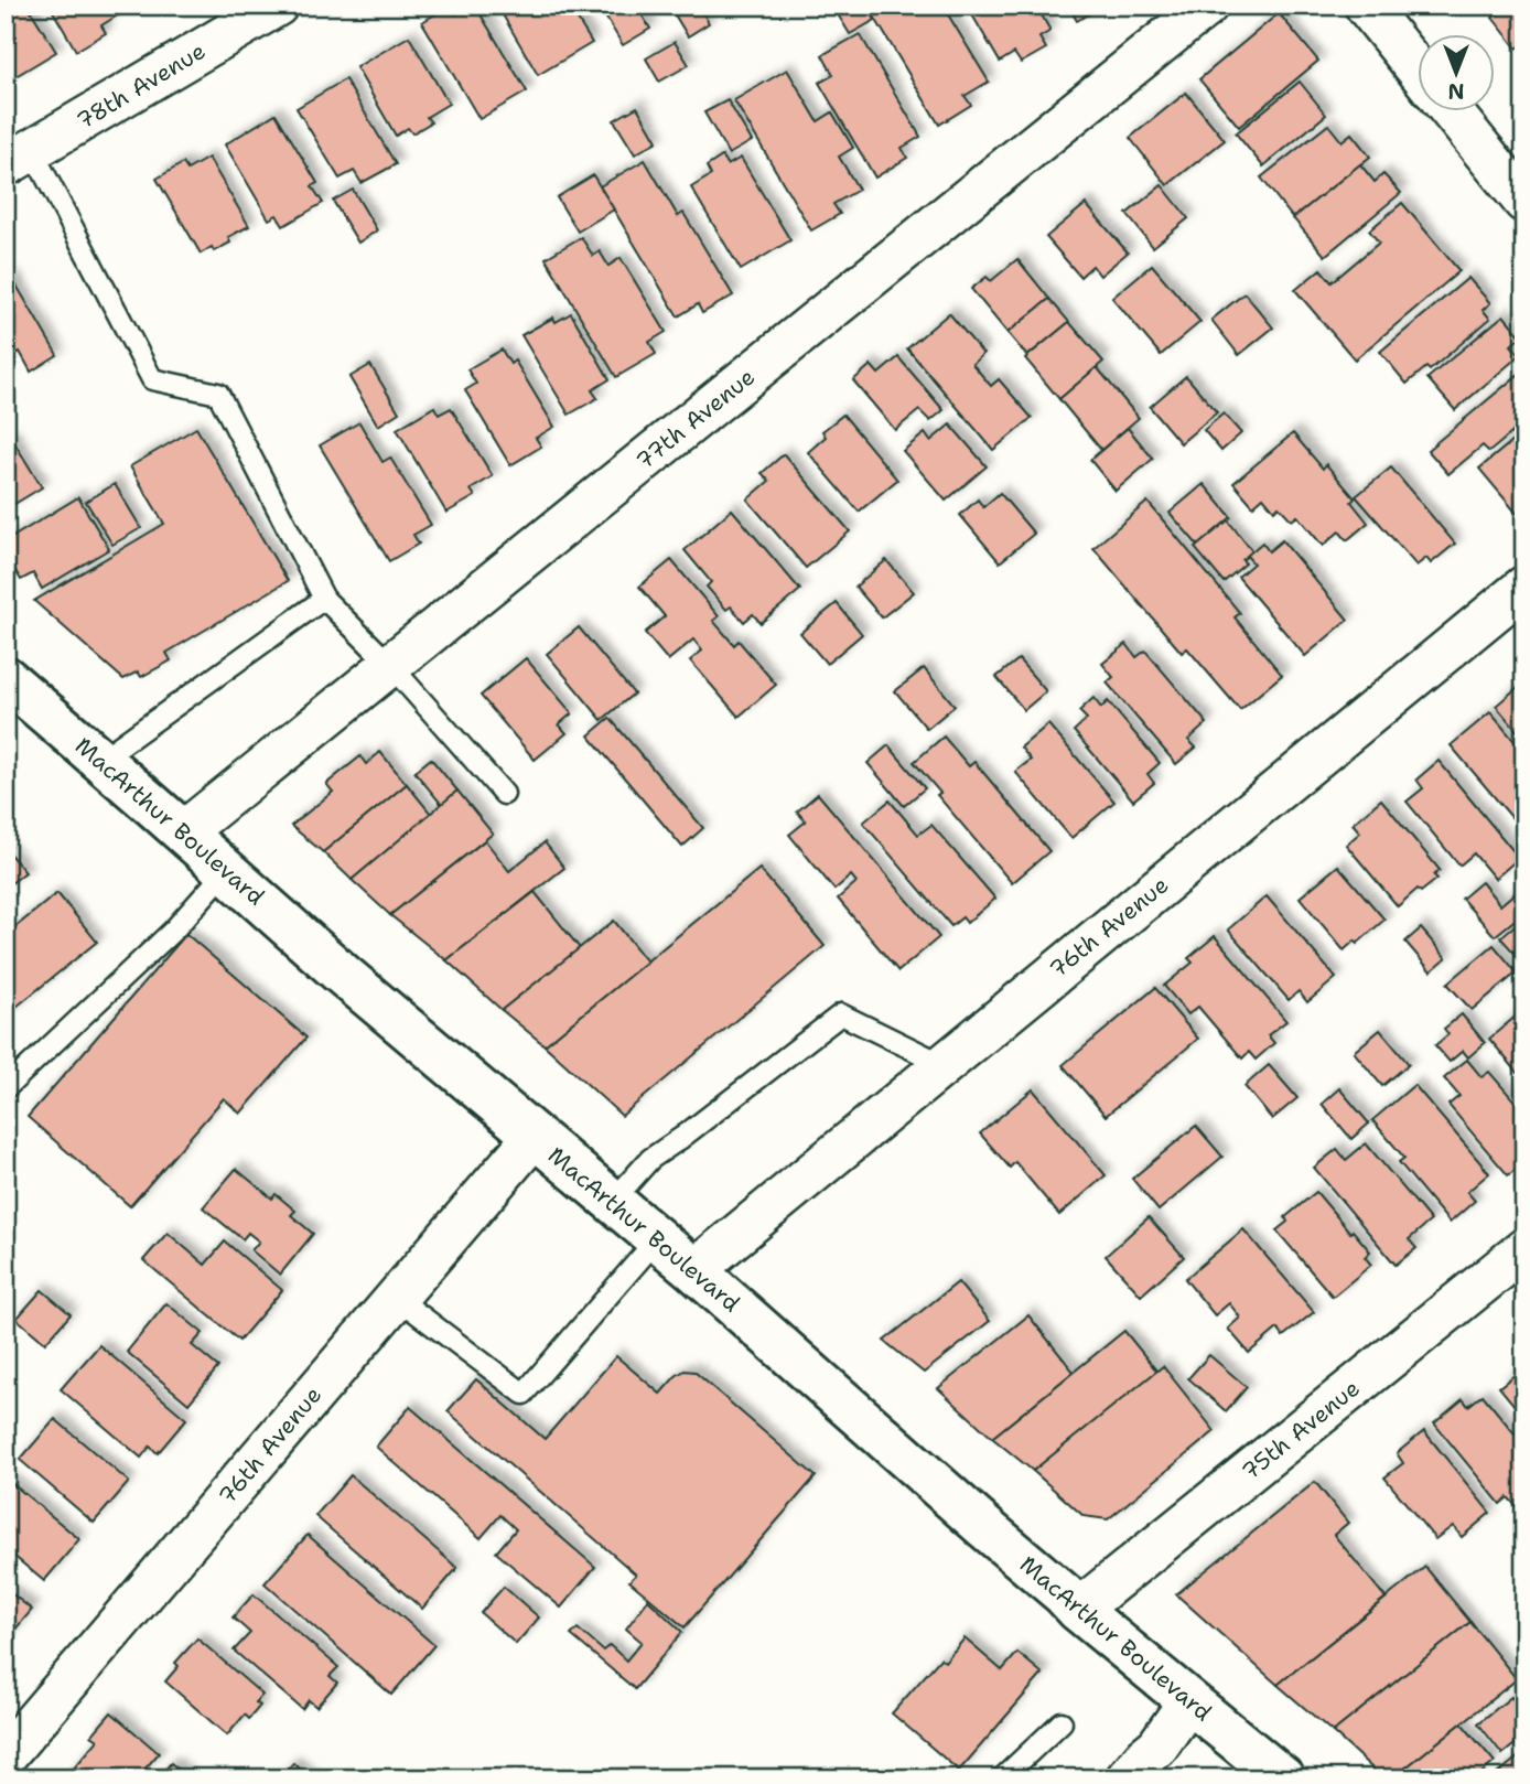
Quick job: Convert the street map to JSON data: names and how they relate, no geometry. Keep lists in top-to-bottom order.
{
  "streets": {
    "main road": ["MacArthur Boulevard"],
    "street": [
      "78th Avenue",
      "77th Avenue",
      "76th Avenue",
      "75th Avenue"
    ]
  },
  "crossings": [
    ["77th Avenue", "MacArthur Boulevard"],
    ["MacArthur Boulevard", "76th Avenue"],
    ["MacArthur Boulevard", "75th Avenue"]
  ],
  "north": "bottom"
}
